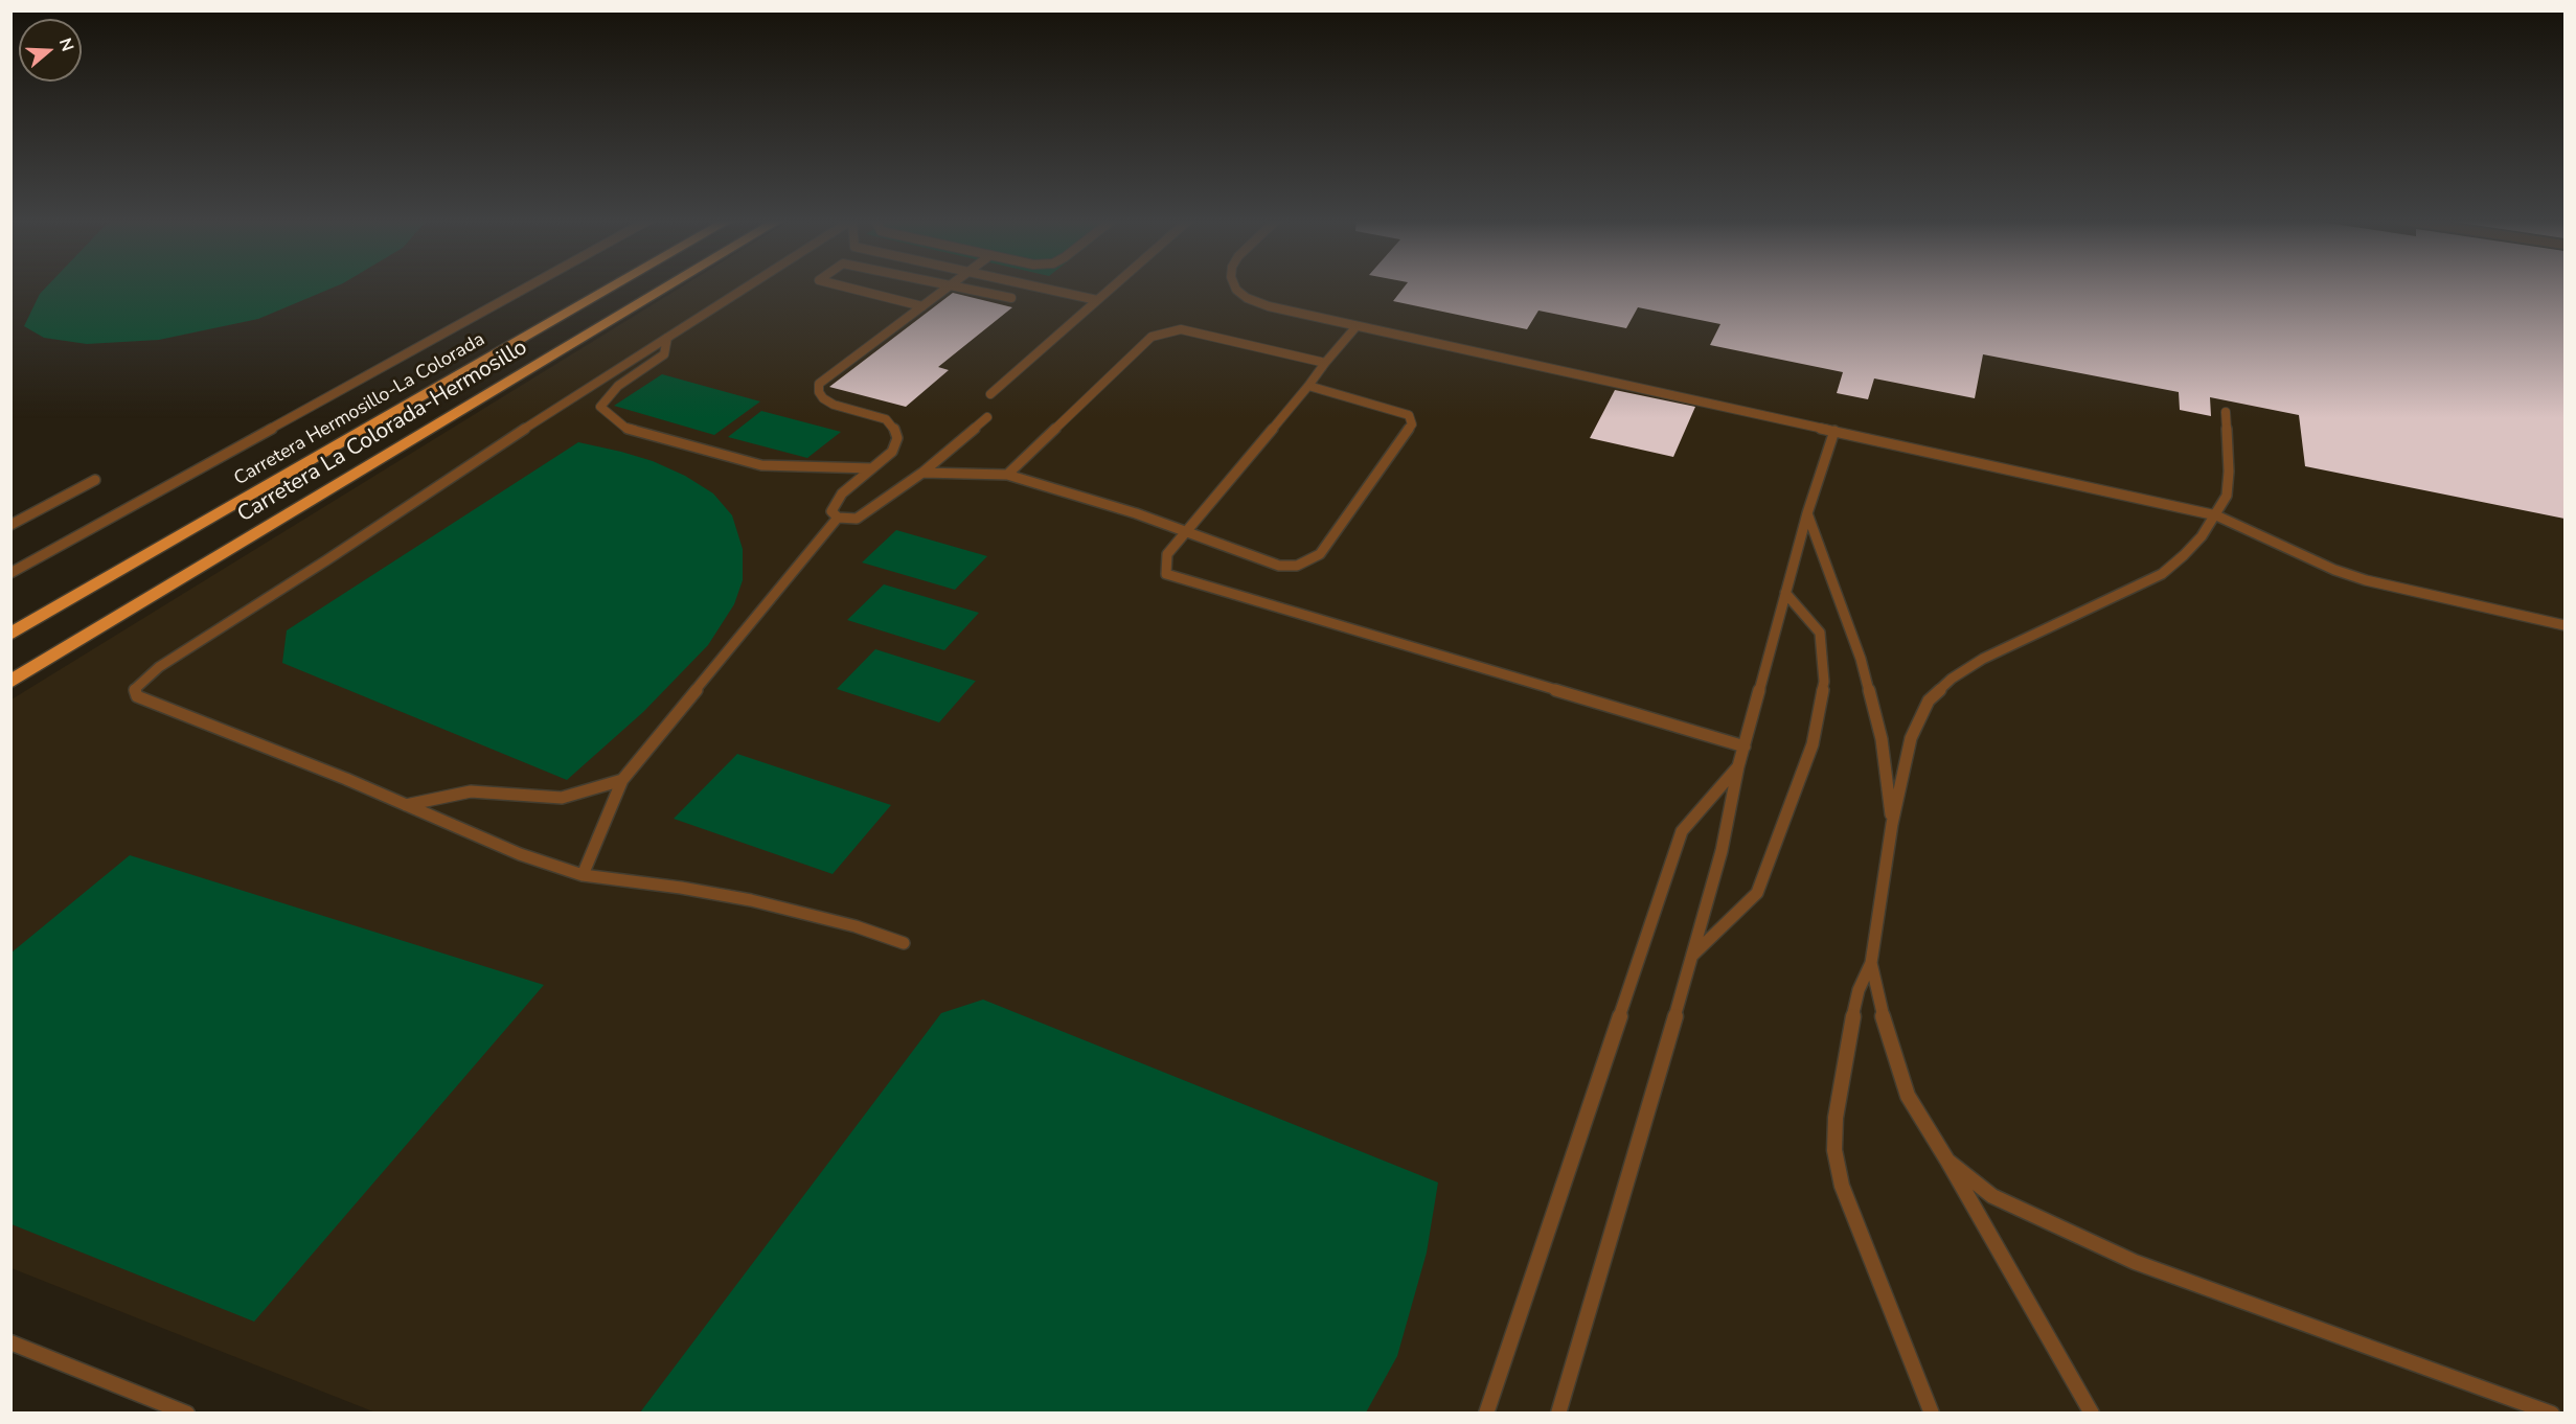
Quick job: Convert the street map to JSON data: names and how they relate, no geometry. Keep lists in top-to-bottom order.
{
  "streets": {
    "highway": ["Carretera Hermosillo-La Colorada", "Carretera La Colorada-Hermosillo"]
  },
  "north": "right"
}
